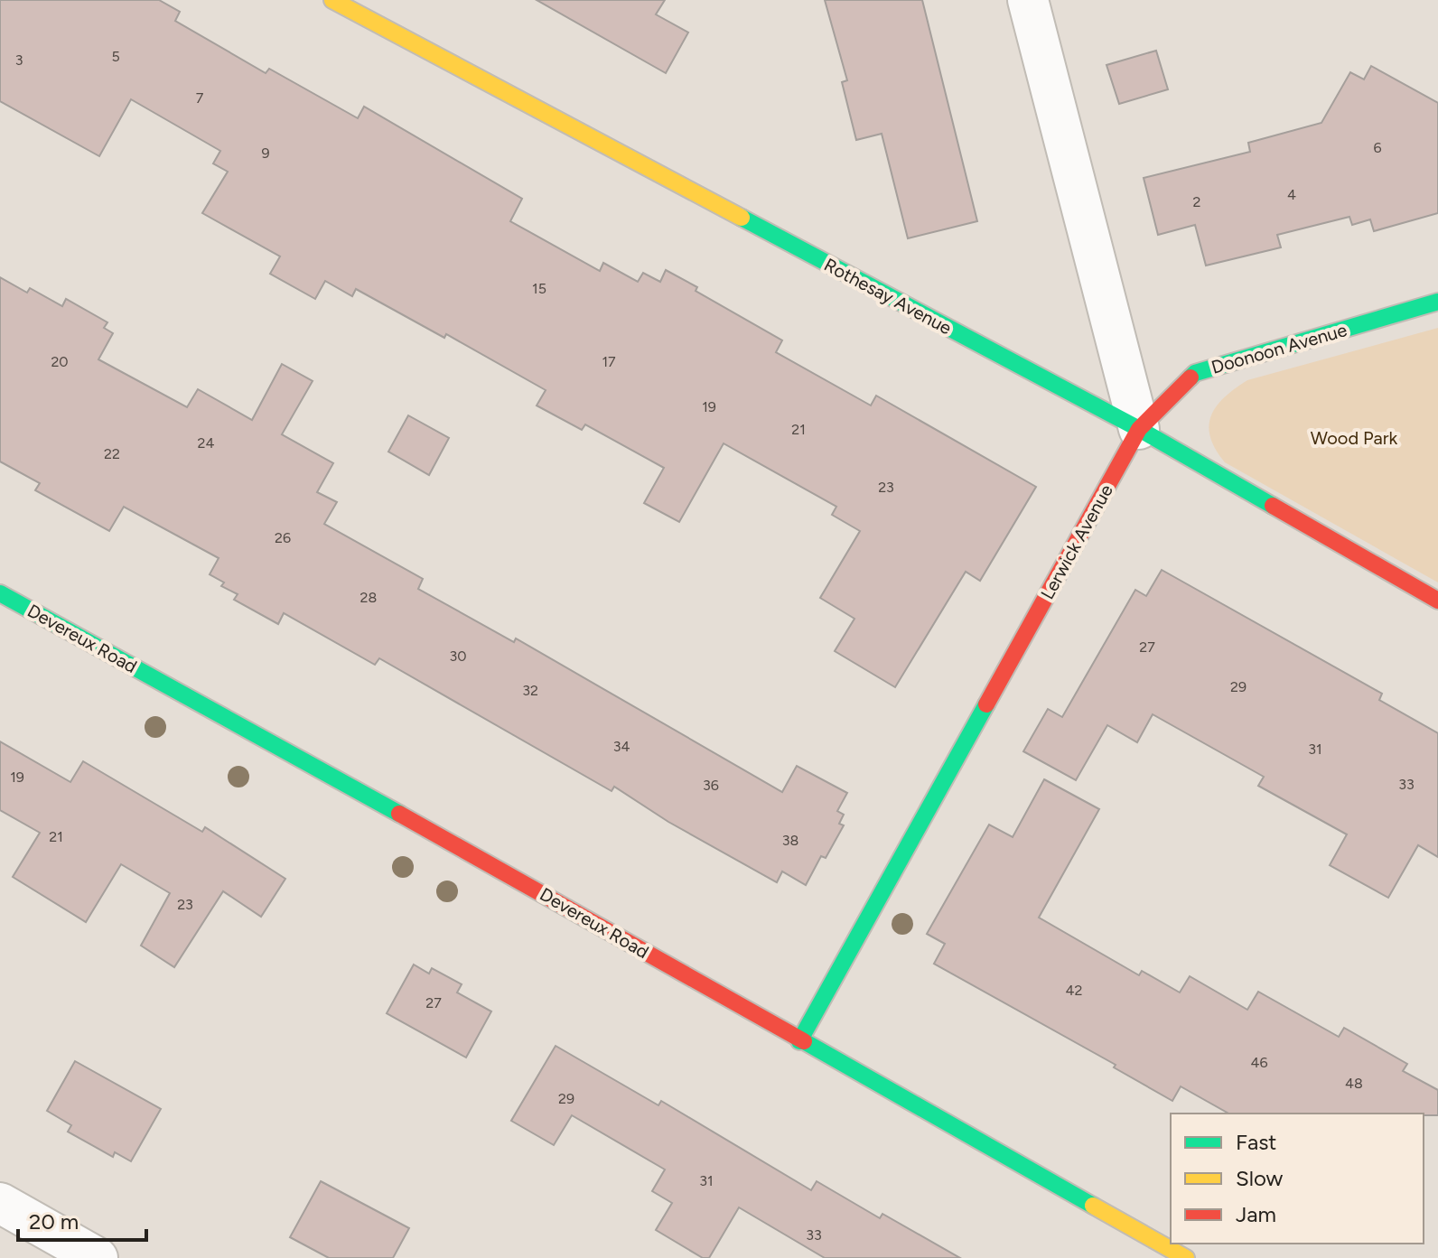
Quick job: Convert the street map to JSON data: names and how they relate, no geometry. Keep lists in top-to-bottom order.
{
  "streets": {
    "street": [
      "Rothesay Avenue",
      "Doonoon Avenue",
      "Lerwick Avenue",
      "Devereux Road"
    ]
  },
  "crossings": [
    ["Rothesay Avenue", "Doonoon Avenue"],
    ["Rothesay Avenue", "Lerwick Avenue"],
    ["Doonoon Avenue", "Lerwick Avenue"],
    ["Lerwick Avenue", "Devereux Road"]
  ],
  "parks": ["Wood Park"],
  "house_numbers": [
    "5",
    "3",
    "7",
    "6",
    "9",
    "4",
    "2",
    "15",
    "20",
    "17",
    "19",
    "21",
    "24",
    "22",
    "23",
    "26",
    "28",
    "27",
    "30",
    "29",
    "32",
    "34",
    "31",
    "19",
    "33",
    "36",
    "21",
    "38",
    "23",
    "42",
    "27",
    "46",
    "48",
    "29",
    "31",
    "33"
  ],
  "legend": ["Fast", "Slow", "Jam"],
  "scale_bar": "20 m"
}
